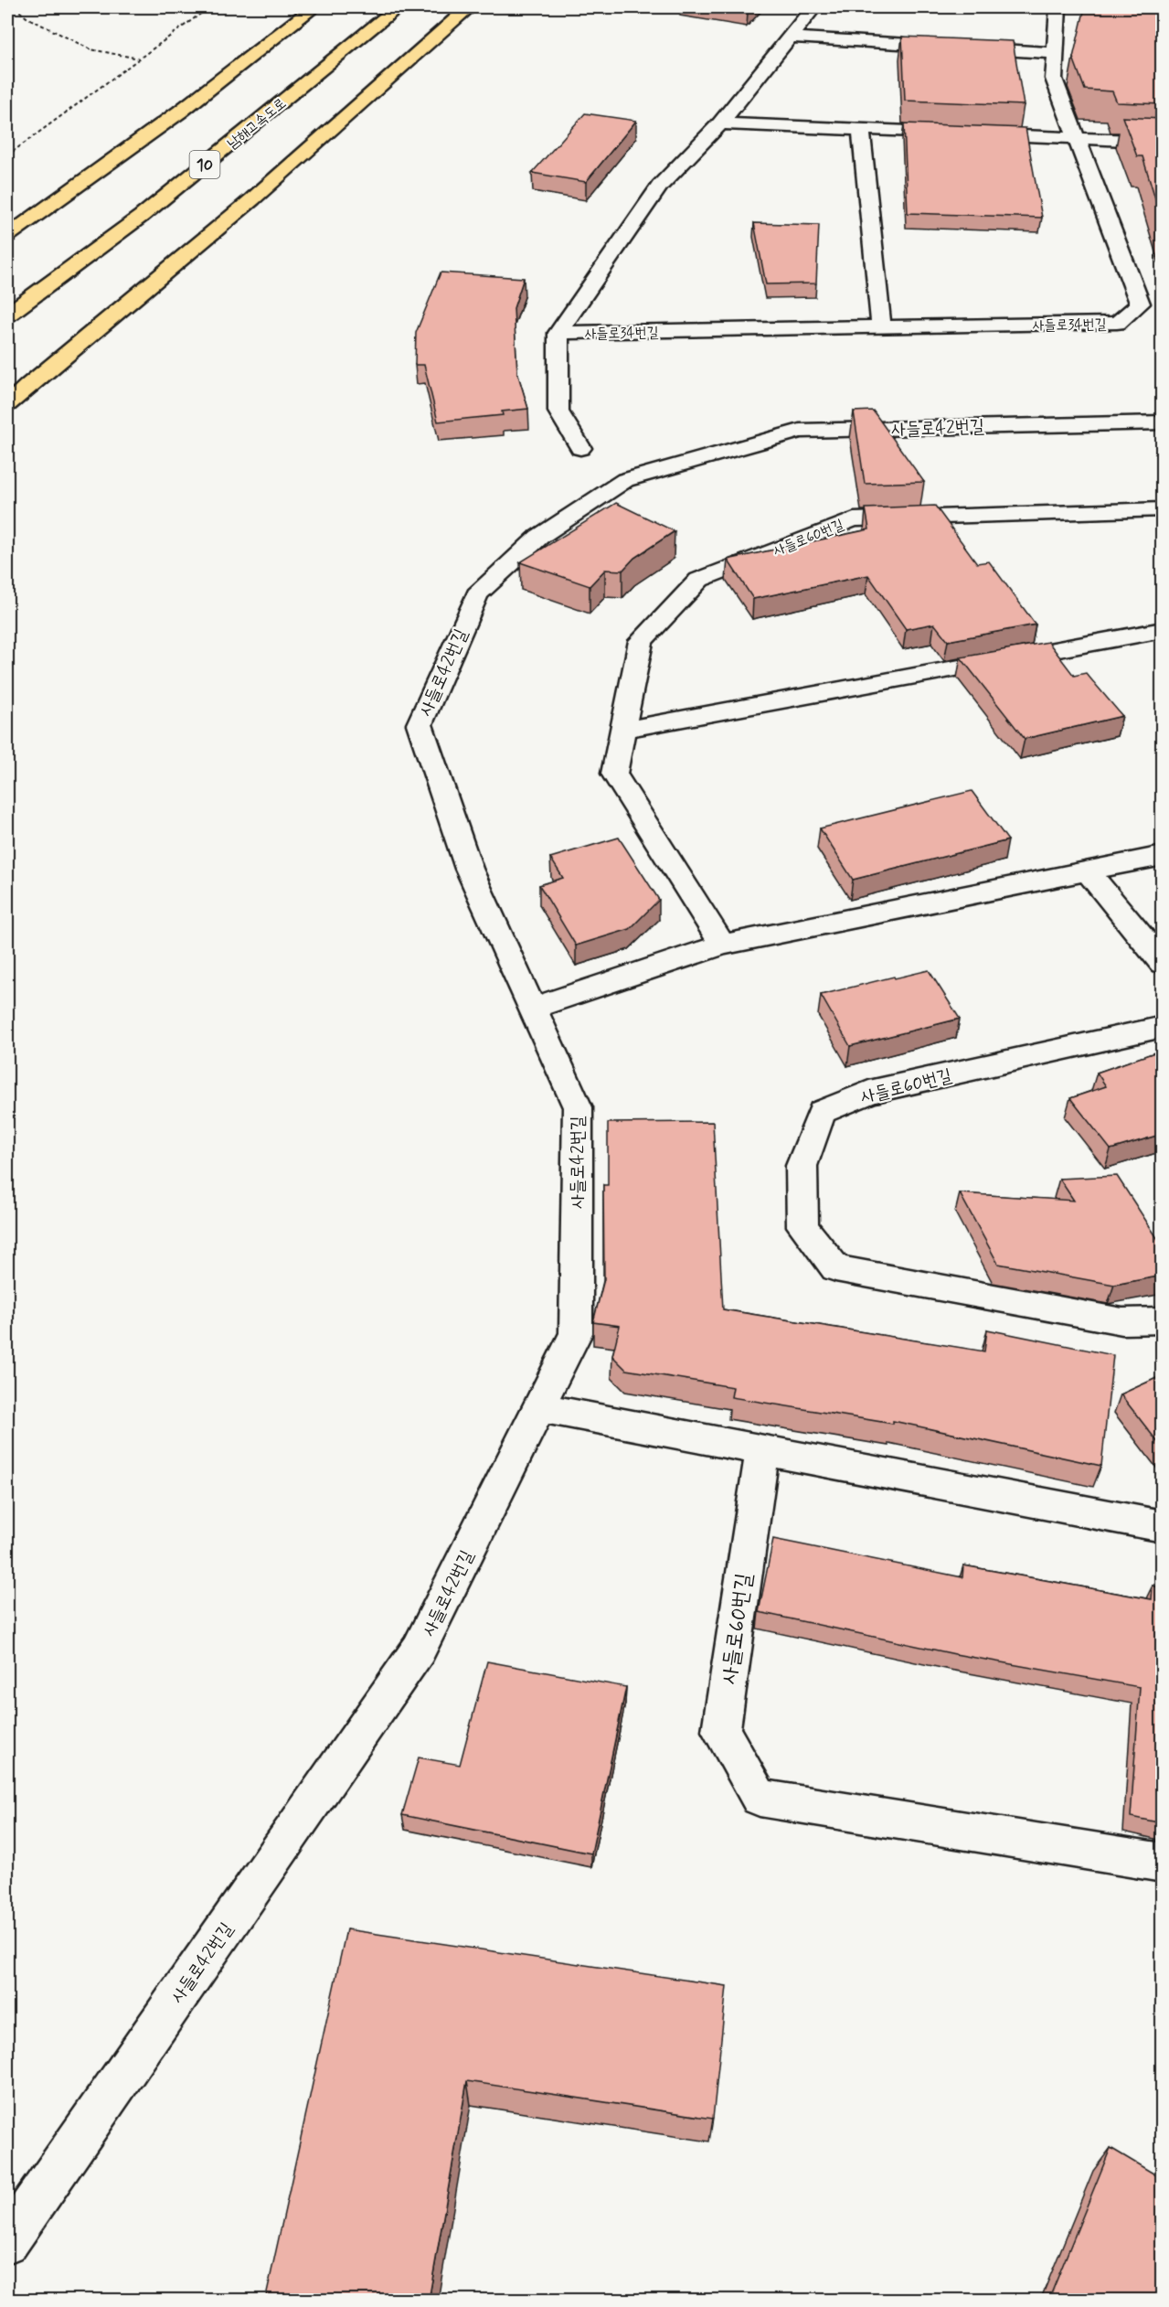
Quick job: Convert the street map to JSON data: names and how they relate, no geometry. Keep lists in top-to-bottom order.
{
  "streets": {
    "highway": ["남해고속도로", "10"],
    "street": ["사들로34번길", "사들로42번길", "사들로60번길"]
  }
}
